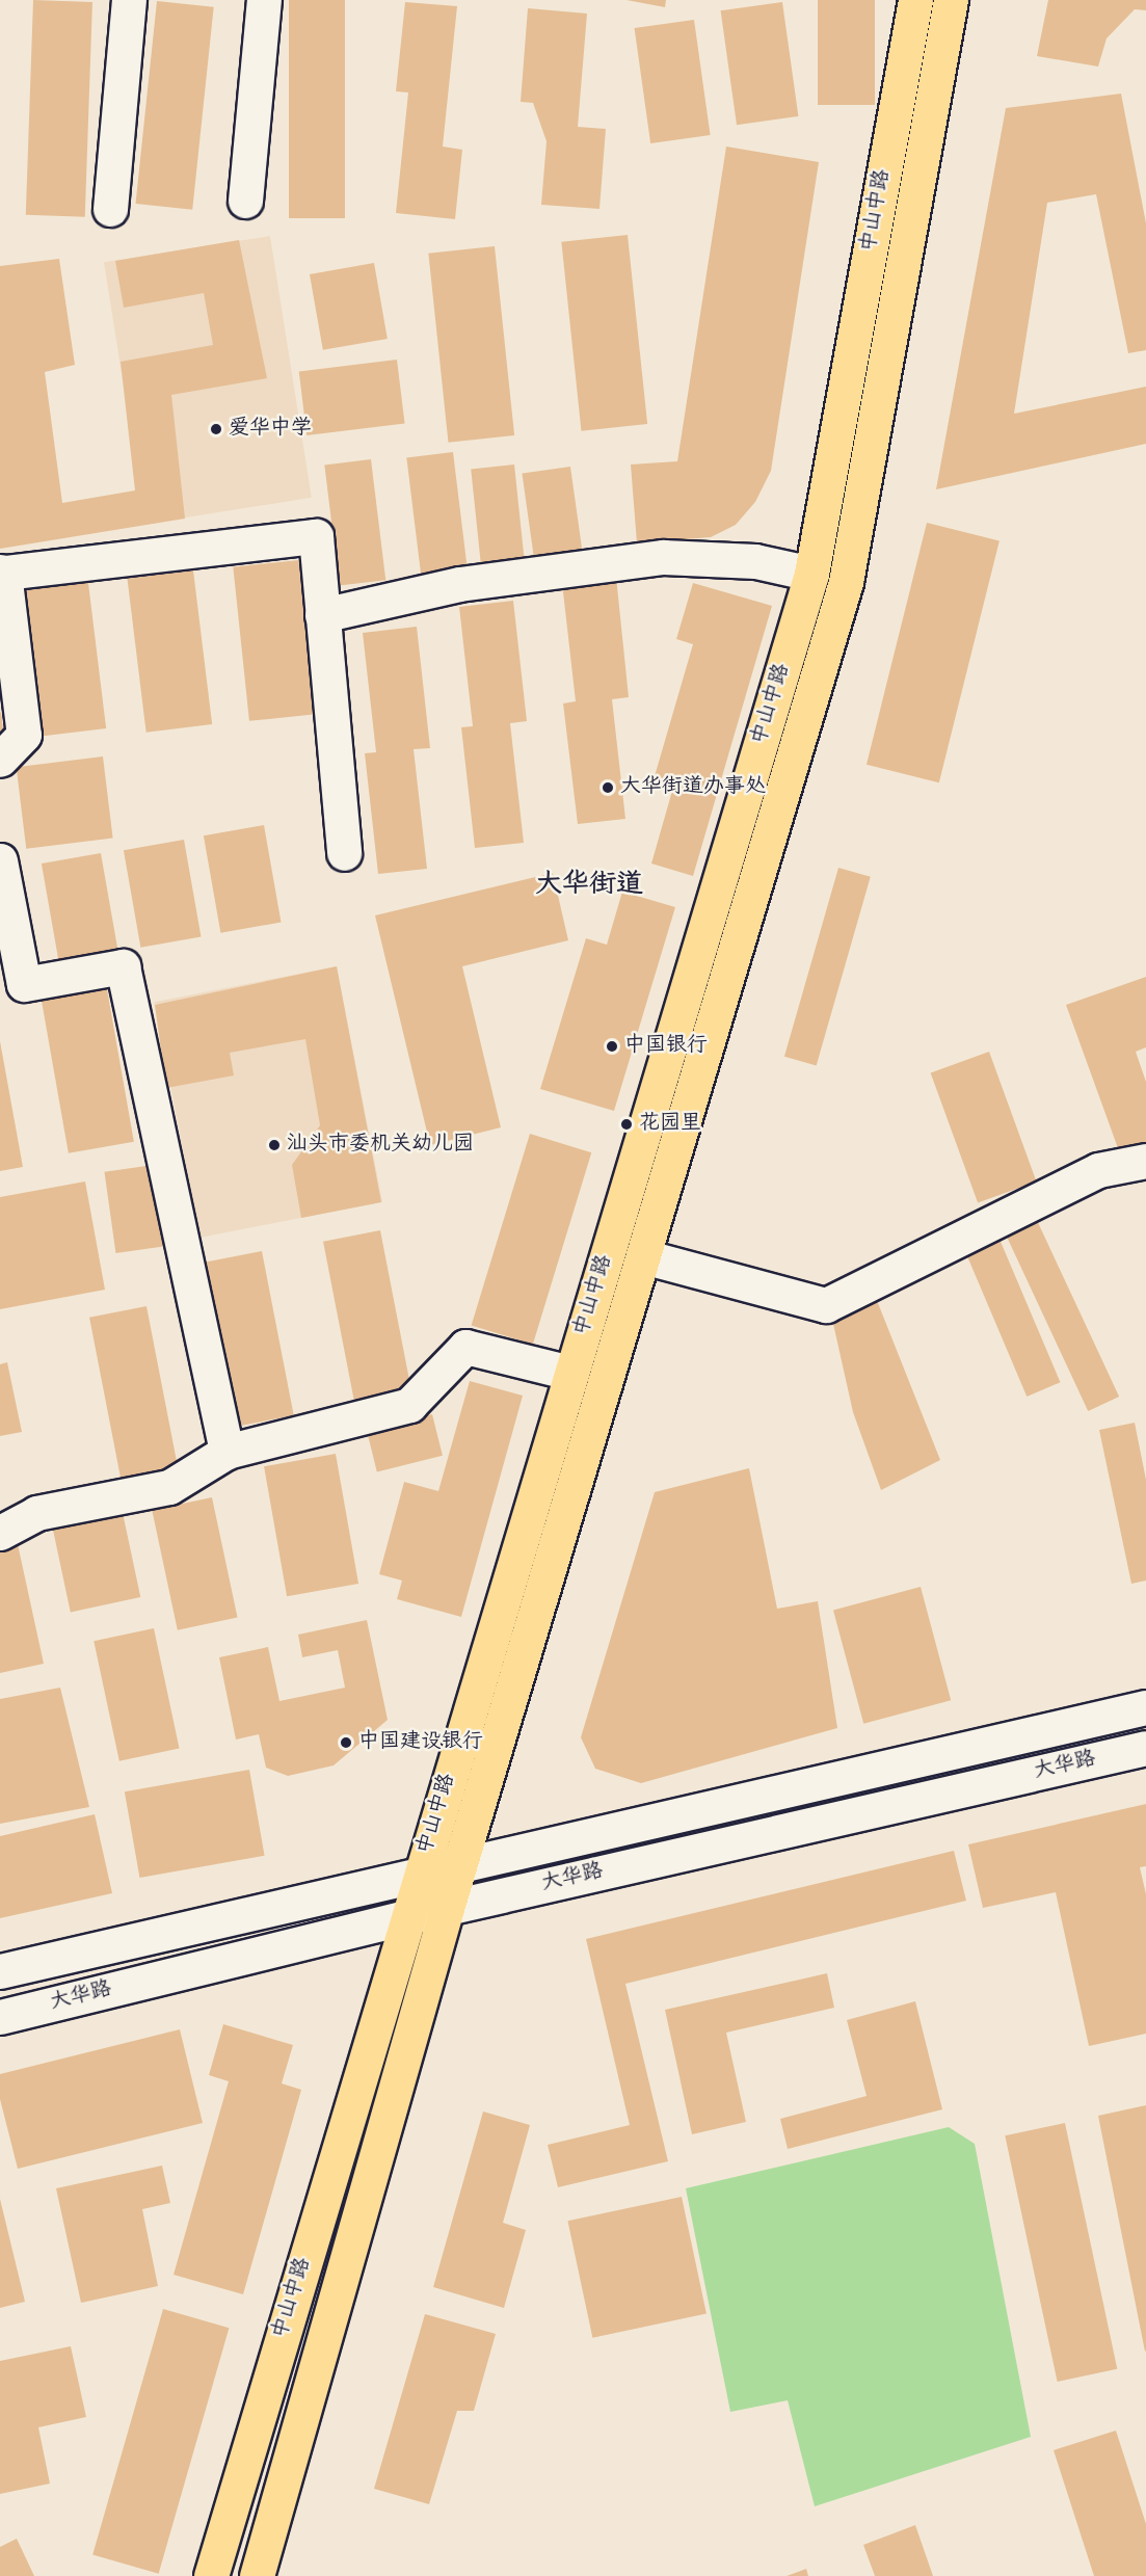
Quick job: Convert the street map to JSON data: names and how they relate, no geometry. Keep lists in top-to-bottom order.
{
  "streets": {
    "main road": ["中山中路"],
    "street": ["大华路"]
  },
  "crossings": [
    ["中山中路", "大华路"]
  ],
  "districts": ["大华街道"],
  "places": [
    "爱华中学",
    "大华街道办事处",
    "中国银行",
    "花园里",
    "汕头市委机关幼儿园",
    "中国建设银行"
  ]
}
